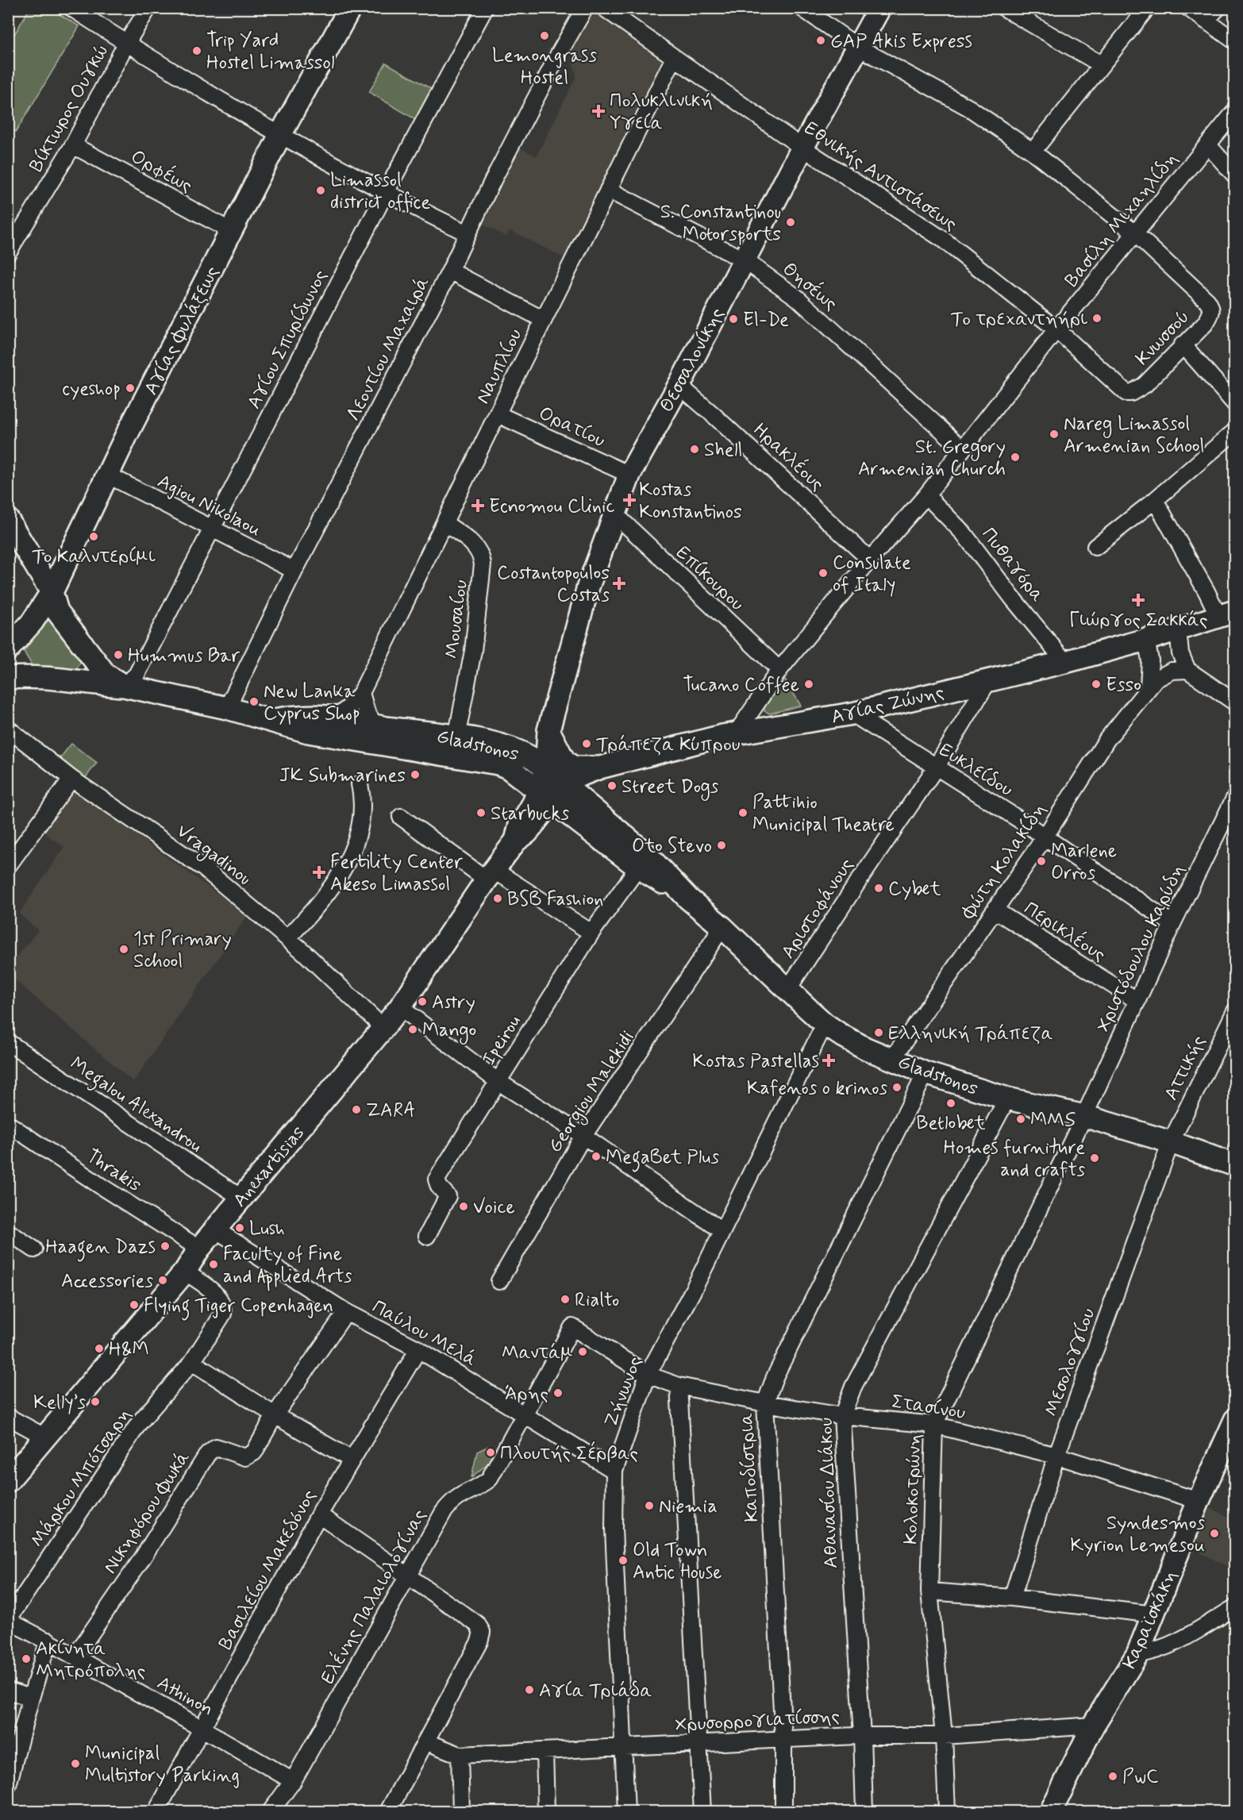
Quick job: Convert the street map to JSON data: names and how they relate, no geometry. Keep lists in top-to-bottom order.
{
  "streets": {
    "main road": [
      "Αγίας Φυλάξεως",
      "Θεσσαλονίκης",
      "Αγίας Ζώνης",
      "Gladstonos",
      "Anexartisias",
      "Καραϊσκάκη"
    ],
    "street": [
      "Βίκτωρος Ουγκώ",
      "Ορφέως",
      "Εθνικής Αντιστάσεως",
      "Βασίλη Μιχαηλίδη",
      "Θησέως",
      "Κνωσσού",
      "Αγίου Σπυρίδωνος",
      "Λεοντίου Μαχαιρά",
      "Ναυπλίου",
      "Ορατίου",
      "Ηρακλέους",
      "Agiou Nikolaou",
      "Πυθαγόρα",
      "Επίκουρου",
      "Μουσαίου",
      "Ευκλείδου",
      "Vragadinou",
      "Φώτη Κολακίδη",
      "Αριστοφάνους",
      "Περικλέους",
      "Χριστόδουλου Καρύδη",
      "Ipeirou",
      "Αττικής",
      "Georgiou Malekidi",
      "Megalou Alexandrou",
      "Thrakis",
      "Παύλου Μελά",
      "Μεσολογγίου",
      "Ζήνωνος",
      "Στασίνου",
      "Καποδίστρια",
      "Μάρκου Μπότσαρη",
      "Κολοκοτρώνη",
      "Αθανασίου Διάκου",
      "Νικηφόρου Φωκά",
      "Βασιλείου Μακεδόνος",
      "Ελένης Παλαιολογίνας",
      "Athinon",
      "Χρυσορρογιατίσσης"
    ]
  },
  "crossings": [
    ["Βίκτωρος Ουγκώ", "Ορφέως"],
    ["Ορφέως", "Αγίας Φυλάξεως"],
    ["Εθνικής Αντιστάσεως", "Βασίλη Μιχαηλίδη"],
    ["Εθνικής Αντιστάσεως", "Κνωσσού"],
    ["Εθνικής Αντιστάσεως", "Θεσσαλονίκης"],
    ["Εθνικής Αντιστάσεως", "Ναυπλίου"],
    ["Βασίλη Μιχαηλίδη", "Θησέως"],
    ["Βασίλη Μιχαηλίδη", "Κνωσσού"],
    ["Βασίλη Μιχαηλίδη", "Ηρακλέους"],
    ["Βασίλη Μιχαηλίδη", "Πυθαγόρα"],
    ["Βασίλη Μιχαηλίδη", "Επίκουρου"],
    ["Βασίλη Μιχαηλίδη", "Αγίας Ζώνης"],
    ["Θησέως", "Θεσσαλονίκης"],
    ["Θησέως", "Ναυπλίου"],
    ["Αγίας Φυλάξεως", "Agiou Nikolaou"],
    ["Αγίας Φυλάξεως", "Gladstonos"],
    ["Αγίου Σπυρίδωνος", "Agiou Nikolaou"],
    ["Αγίου Σπυρίδωνος", "Gladstonos"],
    ["Λεοντίου Μαχαιρά", "Agiou Nikolaou"],
    ["Λεοντίου Μαχαιρά", "Gladstonos"],
    ["Θεσσαλονίκης", "Ορατίου"],
    ["Θεσσαλονίκης", "Ηρακλέους"],
    ["Θεσσαλονίκης", "Επίκουρου"],
    ["Θεσσαλονίκης", "Αγίας Ζώνης"],
    ["Θεσσαλονίκης", "Gladstonos"],
    ["Θεσσαλονίκης", "Anexartisias"],
    ["Ναυπλίου", "Ορατίου"],
    ["Ναυπλίου", "Μουσαίου"],
    ["Ναυπλίου", "Gladstonos"],
    ["Πυθαγόρα", "Αγίας Ζώνης"],
    ["Μουσαίου", "Gladstonos"],
    ["Αγίας Ζώνης", "Gladstonos"],
    ["Αγίας Ζώνης", "Ευκλείδου"],
    ["Αγίας Ζώνης", "Αριστοφάνους"],
    ["Αγίας Ζώνης", "Anexartisias"],
    ["Gladstonos", "Φώτη Κολακίδη"],
    ["Gladstonos", "Αριστοφάνους"],
    ["Gladstonos", "Χριστόδουλου Καρύδη"],
    ["Gladstonos", "Ipeirou"],
    ["Gladstonos", "Αττικής"],
    ["Gladstonos", "Georgiou Malekidi"],
    ["Gladstonos", "Anexartisias"],
    ["Gladstonos", "Μεσολογγίου"],
    ["Gladstonos", "Ζήνωνος"],
    ["Gladstonos", "Καποδίστρια"],
    ["Gladstonos", "Κολοκοτρώνη"],
    ["Gladstonos", "Αθανασίου Διάκου"],
    ["Ευκλείδου", "Φώτη Κολακίδη"],
    ["Ευκλείδου", "Αριστοφάνους"],
    ["Ευκλείδου", "Χριστόδουλου Καρύδη"],
    ["Vragadinou", "Anexartisias"],
    ["Φώτη Κολακίδη", "Περικλέους"],
    ["Περικλέους", "Χριστόδουλου Καρύδη"],
    ["Χριστόδουλου Καρύδη", "Κολοκοτρώνη"],
    ["Αττικής", "Μεσολογγίου"],
    ["Megalou Alexandrou", "Anexartisias"],
    ["Anexartisias", "Thrakis"],
    ["Anexartisias", "Παύλου Μελά"],
    ["Anexartisias", "Μάρκου Μπότσαρη"],
    ["Παύλου Μελά", "Ζήνωνος"],
    ["Παύλου Μελά", "Νικηφόρου Φωκά"],
    ["Παύλου Μελά", "Βασιλείου Μακεδόνος"],
    ["Παύλου Μελά", "Ελένης Παλαιολογίνας"],
    ["Μεσολογγίου", "Στασίνου"],
    ["Ζήνωνος", "Στασίνου"],
    ["Ζήνωνος", "Χρυσορρογιατίσσης"],
    ["Στασίνου", "Καποδίστρια"],
    ["Στασίνου", "Κολοκοτρώνη"],
    ["Στασίνου", "Αθανασίου Διάκου"],
    ["Στασίνου", "Ελένης Παλαιολογίνας"],
    ["Στασίνου", "Καραϊσκάκη"],
    ["Καποδίστρια", "Χρυσορρογιατίσσης"],
    ["Μάρκου Μπότσαρη", "Athinon"],
    ["Κολοκοτρώνη", "Χρυσορρογιατίσσης"],
    ["Αθανασίου Διάκου", "Χρυσορρογιατίσσης"],
    ["Νικηφόρου Φωκά", "Athinon"],
    ["Βασιλείου Μακεδόνος", "Athinon"],
    ["Ελένης Παλαιολογίνας", "Athinon"],
    ["Καραϊσκάκη", "Χρυσορρογιατίσσης"]
  ],
  "places": {
    "other": [
      "Lemongrass Hostel",
      "GAP Akis Express",
      "Trip Yard Hostel Limassol",
      "Limassol district office",
      "S. Constantinou Motorsports",
      "Το τρεχαντηήρι",
      "El-De",
      "cyeshop",
      "Nareg Limassol Armenian School",
      "Shell",
      "St. Gregory Armenian Church",
      "Το Καλντερίμι",
      "Consulate of Italy",
      "Hummus Bar",
      "Tucano Coffee",
      "Esso",
      "New Lanka Cyprus Shop",
      "Τράπεζα Κύπρου",
      "JK Submarines",
      "Street Dogs",
      "Starbucks",
      "Pattihio Municipal Theatre",
      "Oto Stevo",
      "Marlene Orros",
      "Cybet",
      "BSB Fashion",
      "1st Primary School",
      "Astry",
      "Mango",
      "Ελληνική Τράπεζα",
      "Kafenos o krinos",
      "Betlobet",
      "ZARA",
      "MMS",
      "MegaBet Plus",
      "Homes furniture and crafts",
      "Voice",
      "Lush",
      "Haagen Dazs",
      "Faculty of Fine and Applied Arts",
      "Accessories",
      "Rialto",
      "Flying Tiger Copenhagen",
      "H&M",
      "Μαντάμ",
      "Άρης",
      "Kelly’s",
      "Πλουτής Σέρβας",
      "Niemia",
      "Syndesmos Kyrion Lemesou",
      "Old Town Antic House",
      "Ακίνητα Μητρόπολης",
      "Αγία Τριάδα",
      "Municipal Multistory Parking",
      "PwC"
    ],
    "health": [
      "Πολυκλινική Υγεία",
      "Kostas Konstantinos",
      "Ecnomou Clinic",
      "Costantopoulos Costas",
      "Γιώργος Σακκάς",
      "Fertility Center Akeso Limassol",
      "Kostas Pastellas"
    ]
  }
}
